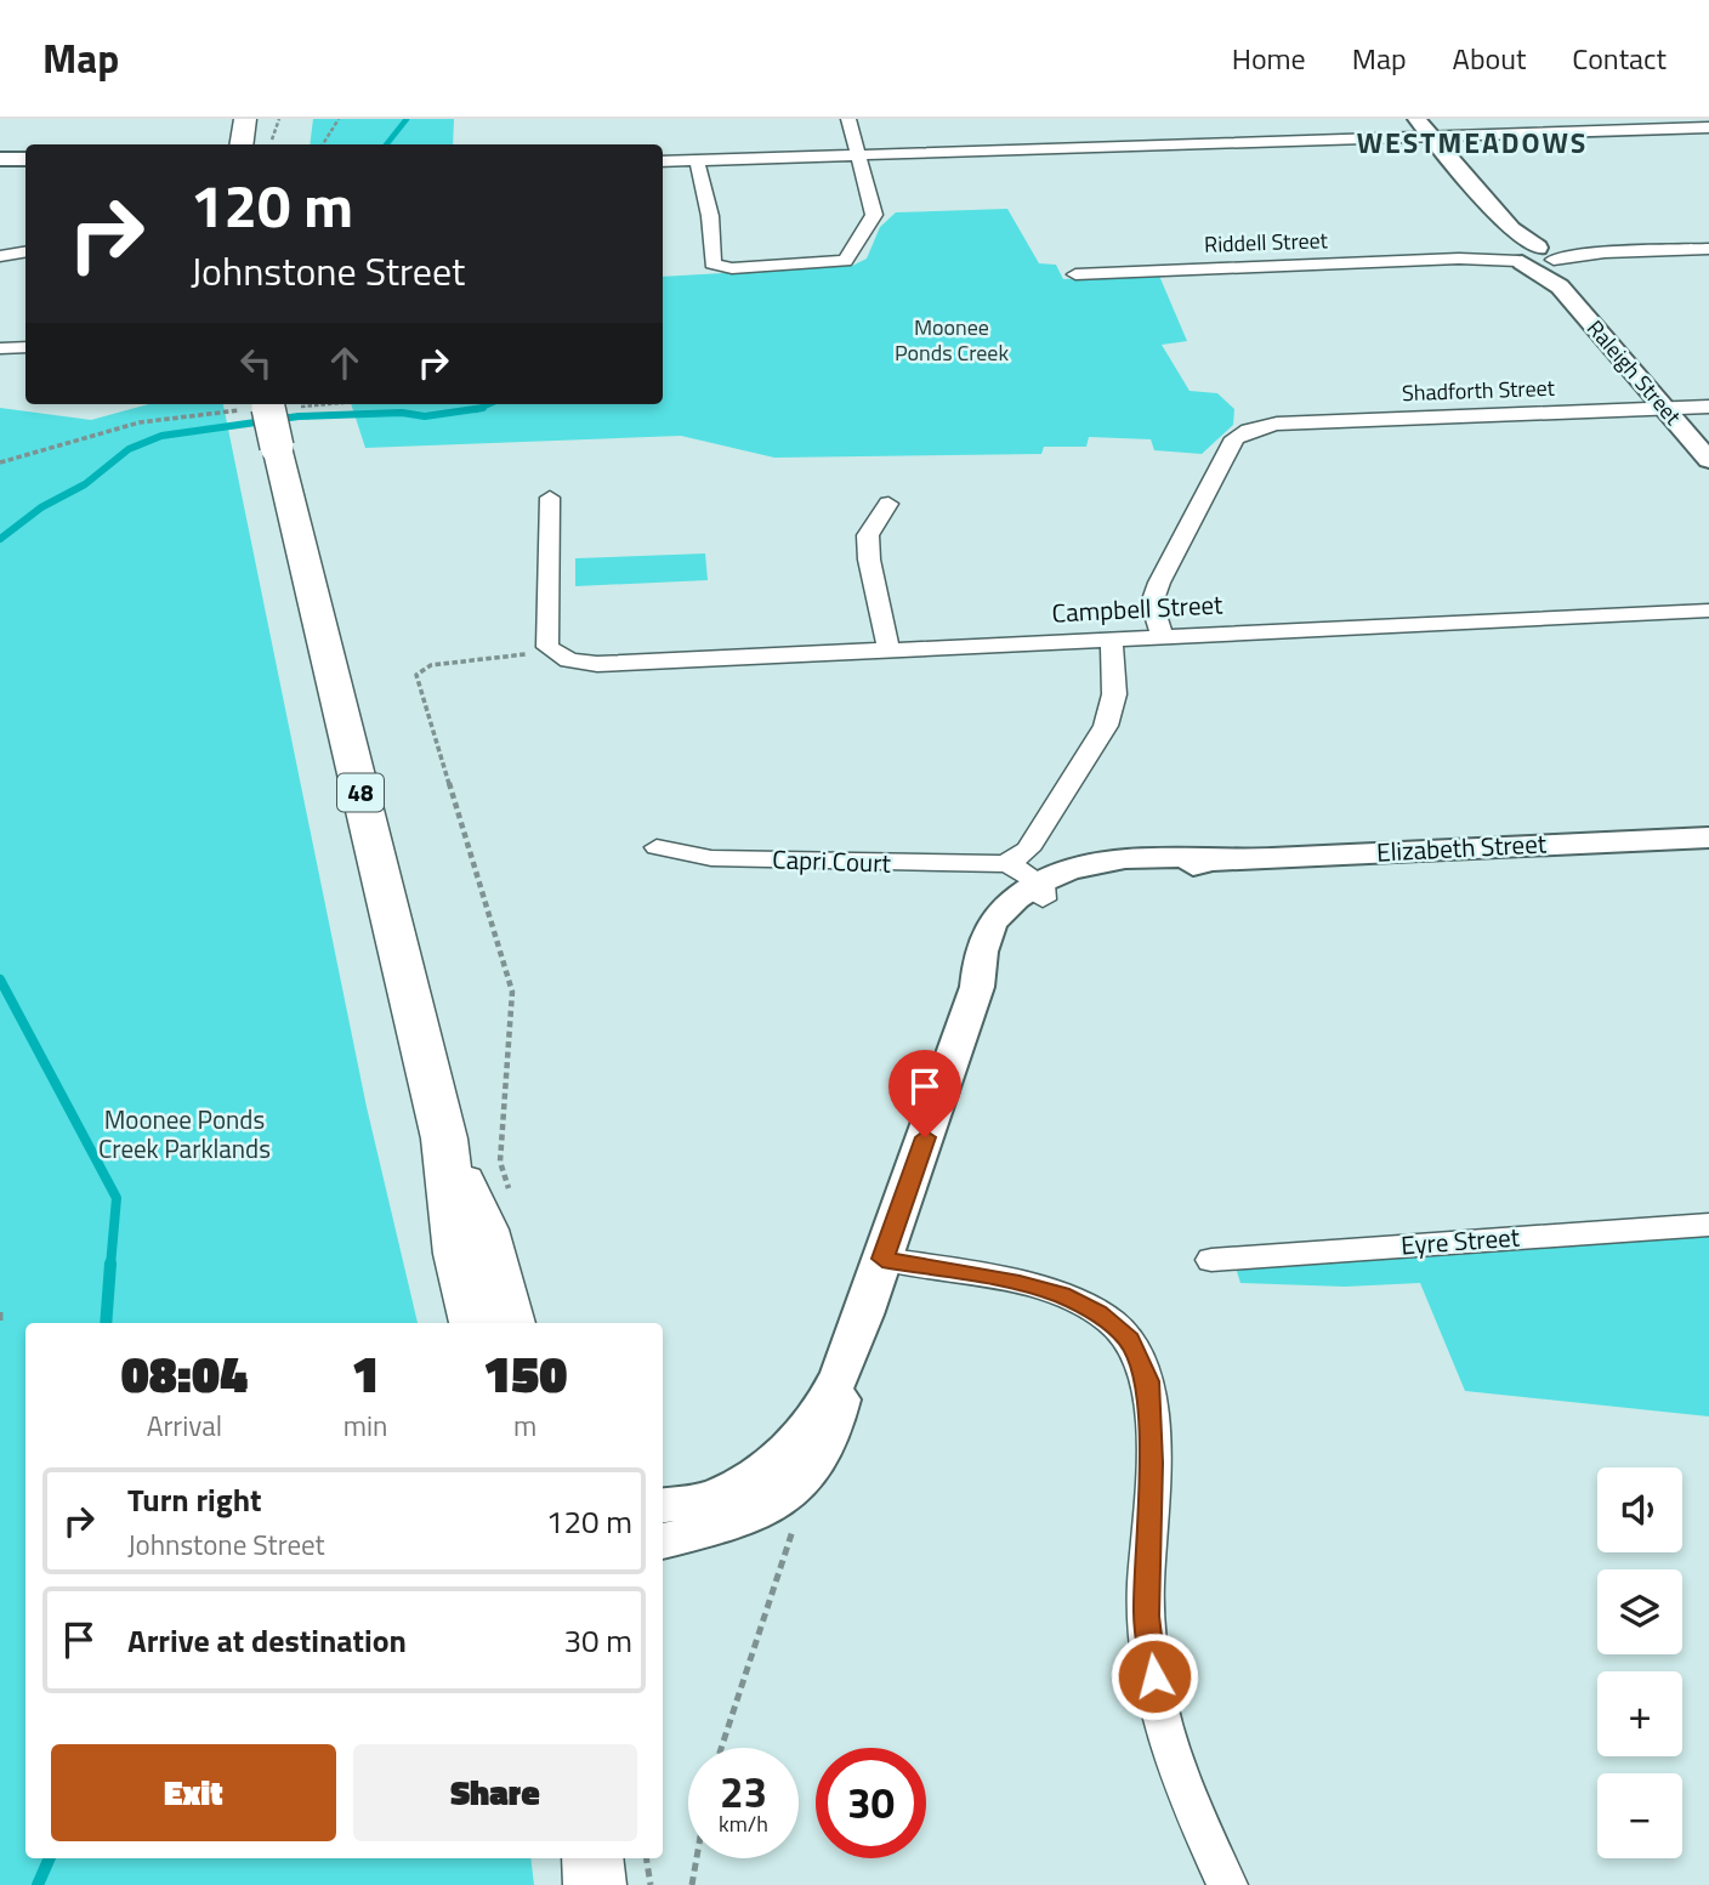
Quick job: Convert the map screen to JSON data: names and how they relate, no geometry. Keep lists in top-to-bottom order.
{
  "streets": {
    "main road": ["48"],
    "street": [
      "Riddell Street",
      "Raleigh Street",
      "Shadforth Street",
      "Campbell Street",
      "Elizabeth Street",
      "Capri Court",
      "Eyre Street"
    ]
  },
  "crossings": [
    ["Riddell Street", "Raleigh Street"],
    ["Raleigh Street", "Shadforth Street"],
    ["Shadforth Street", "Campbell Street"]
  ],
  "districts": ["WESTMEADOWS"],
  "parks": ["Moonee Ponds Creek", "Moonee Ponds Creek Parklands"],
  "page": {
    "header": "Map",
    "nav": [
      "Home",
      "Map",
      "About",
      "Contact"
    ],
    "turn": ["120 m", "Johnstone Street"],
    "eta": [
      "08:04",
      "Arrival",
      "1",
      "min",
      "150",
      "m"
    ],
    "map_buttons": ["+", "−"],
    "list": [
      {
        "name": "Turn right",
        "note": "Johnstone Street",
        "value": "120 m"
      },
      {
        "name": "Arrive at destination",
        "value": "30 m"
      }
    ],
    "buttons": ["Exit", "Share"],
    "speed": "23 km/h",
    "limit": "30"
  }
}
